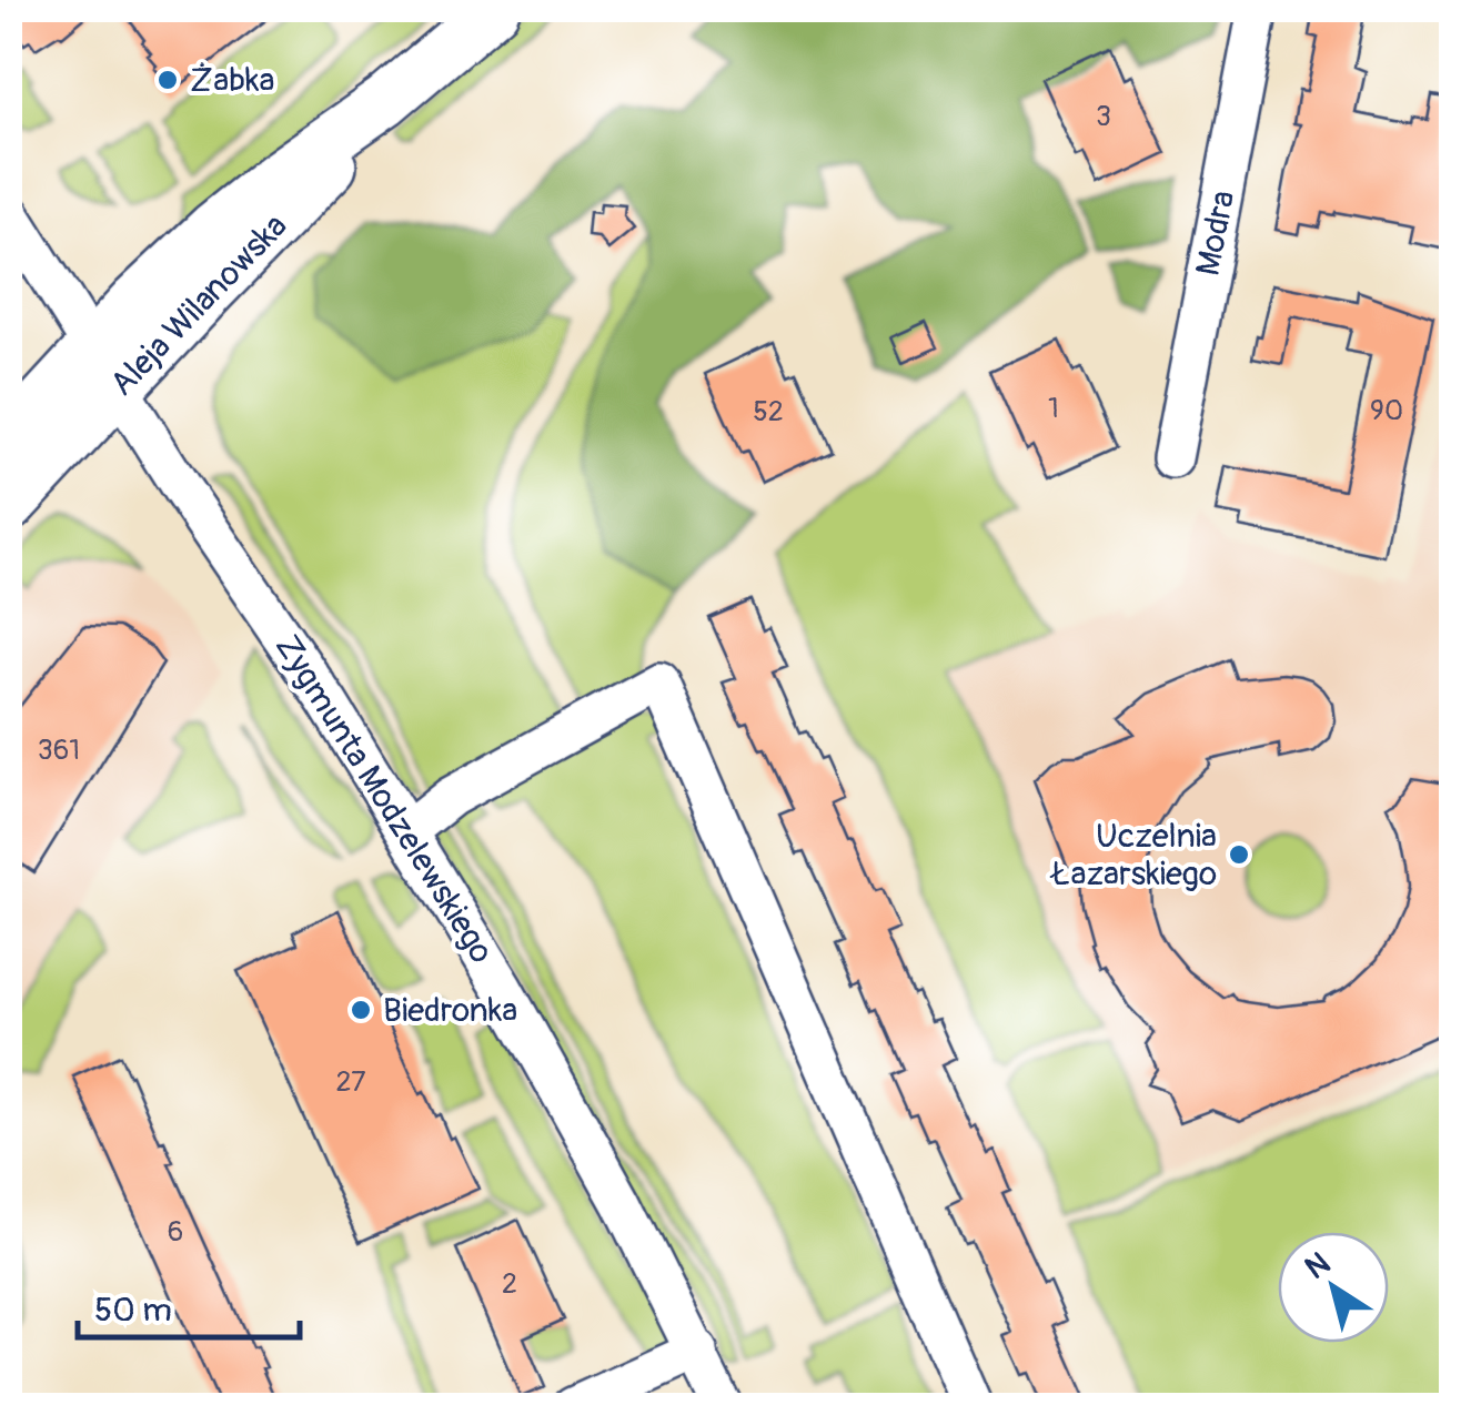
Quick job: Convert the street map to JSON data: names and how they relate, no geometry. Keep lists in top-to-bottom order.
{
  "streets": {
    "main road": ["Aleja Wilanowska"],
    "street": ["Modra", "Zygmunta Modzelewskiego"]
  },
  "crossings": [
    ["Aleja Wilanowska", "Zygmunta Modzelewskiego"]
  ],
  "places": ["Żabka", "Uczelnia Łazarskiego", "Biedronka"],
  "house_numbers": [
    "3",
    "1",
    "90",
    "52",
    "361",
    "27",
    "6",
    "2"
  ],
  "scale_bar": "50 m",
  "north": "top left"
}
